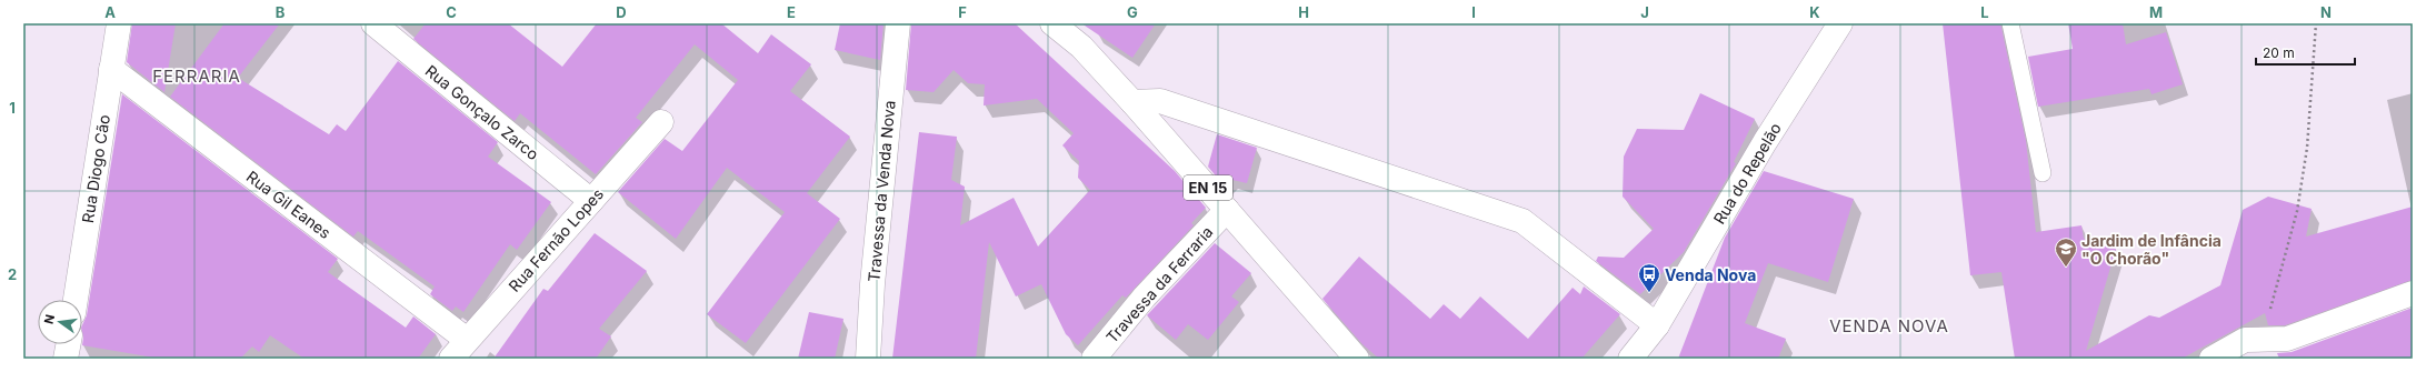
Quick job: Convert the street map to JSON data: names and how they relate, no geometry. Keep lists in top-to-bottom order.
{
  "streets": {
    "street": [
      "Rua Gonçalo Zarco",
      "Rua Diogo Cão",
      "Rua do Repelão",
      "EN 15",
      "Travessa da Venda Nova",
      "Rua Gil Eanes",
      "Rua Fernão Lopes",
      "Travessa da Ferraria"
    ]
  },
  "crossings": [
    ["Rua Gonçalo Zarco", "Rua Fernão Lopes"],
    ["Rua Diogo Cão", "Rua Gil Eanes"],
    ["EN 15", "Travessa da Ferraria"],
    ["Rua Gil Eanes", "Rua Fernão Lopes"]
  ],
  "districts": ["FERRARIA", "VENDA NOVA"],
  "places": {
    "school or university": ["Jardim de Infância \"O Chorão\""],
    "bus stop": ["Venda Nova"]
  },
  "scale_bar": "20 m",
  "north": "left",
  "grid": {
    "columns": [
      "A",
      "B",
      "C",
      "D",
      "E",
      "F",
      "G",
      "H",
      "I",
      "J",
      "K",
      "L",
      "M",
      "N"
    ],
    "rows": ["1", "2"]
  }
}
